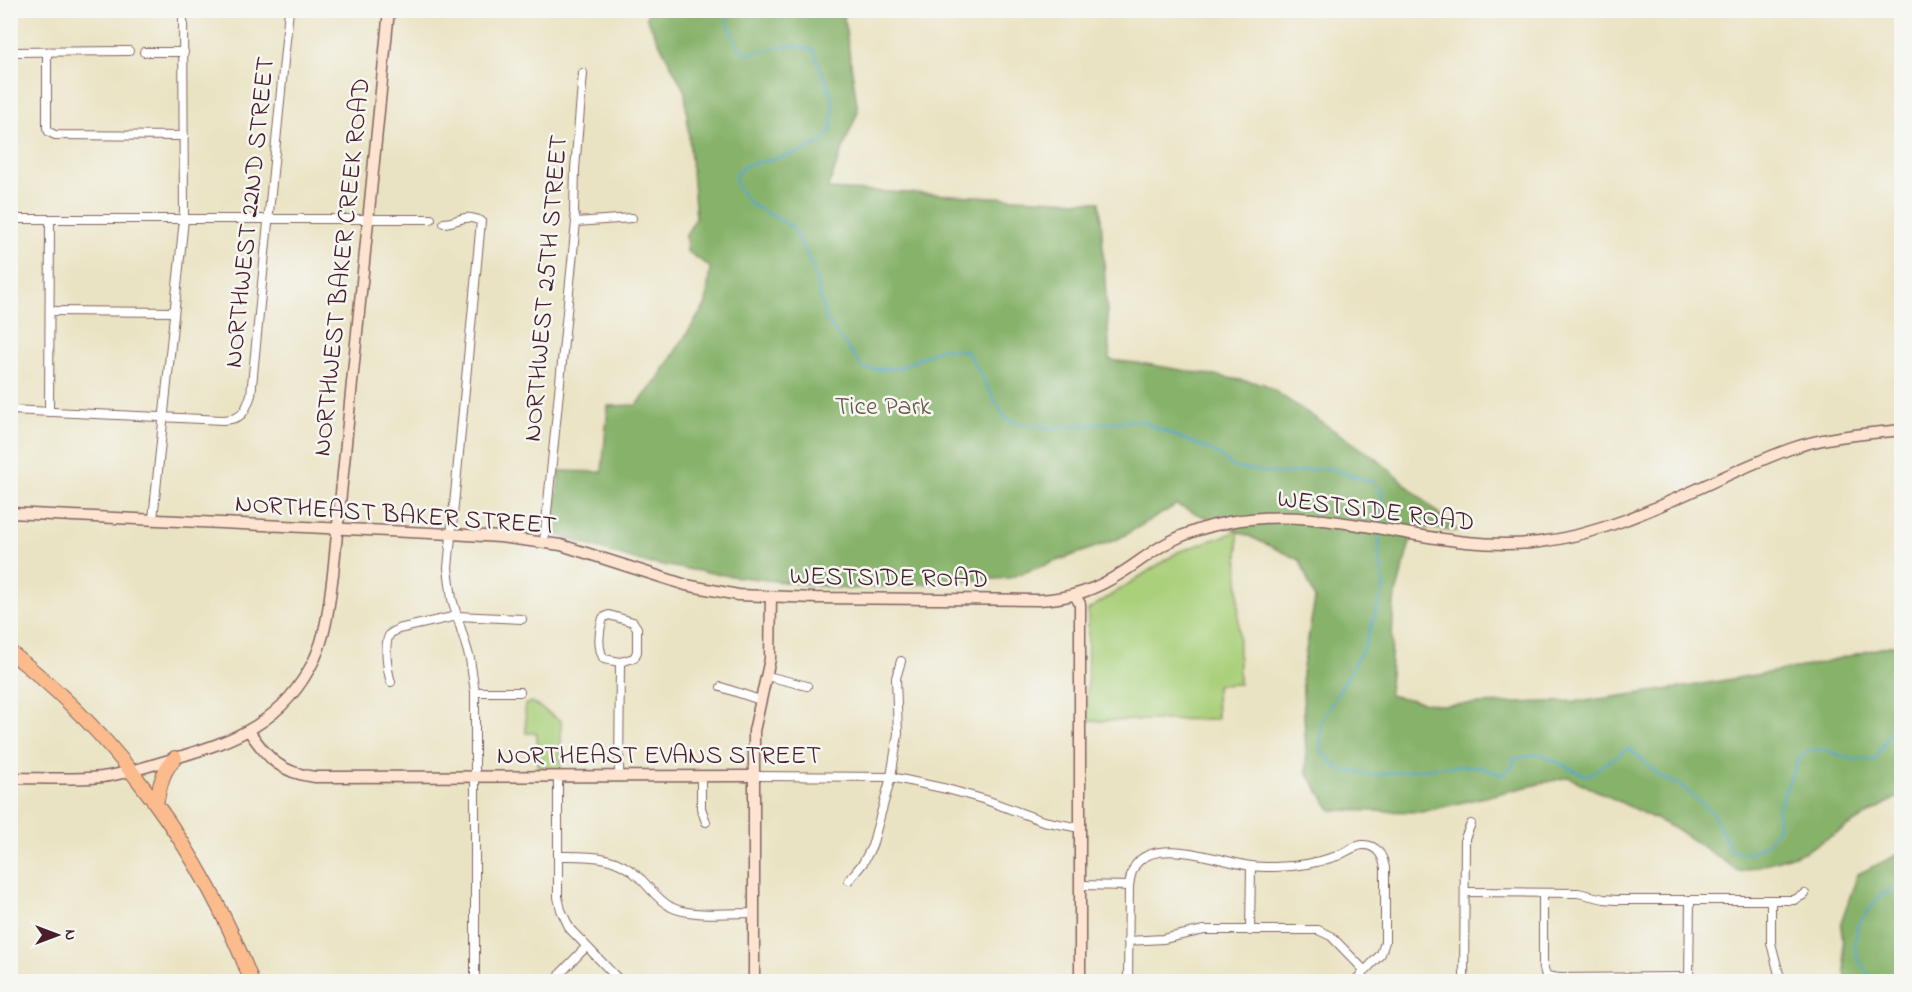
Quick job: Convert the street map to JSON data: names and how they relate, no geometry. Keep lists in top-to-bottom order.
{
  "streets": {
    "main road": [
      "NORTHWEST BAKER CREEK ROAD",
      "WESTSIDE ROAD",
      "NORTHEAST BAKER STREET",
      "NORTHEAST EVANS STREET"
    ],
    "street": ["NORTHWEST 22ND STREET", "NORTHWEST 25TH STREET"]
  },
  "crossings": [
    ["NORTHWEST BAKER CREEK ROAD", "NORTHEAST BAKER STREET"],
    ["NORTHWEST BAKER CREEK ROAD", "NORTHEAST EVANS STREET"],
    ["NORTHWEST 25TH STREET", "NORTHEAST BAKER STREET"],
    ["WESTSIDE ROAD", "NORTHEAST BAKER STREET"]
  ],
  "parks": ["Tice Park"],
  "north": "right"
}
